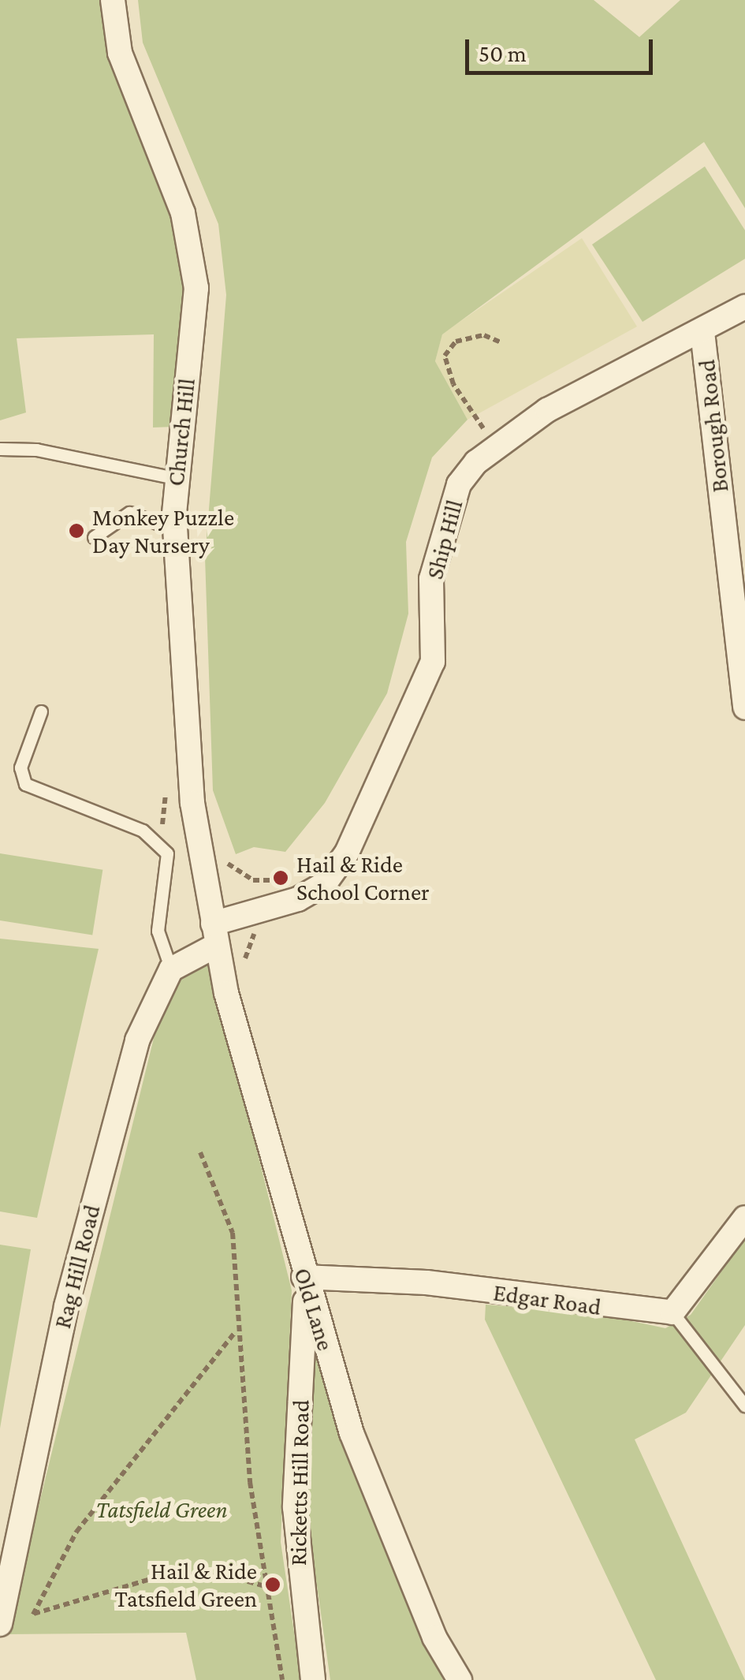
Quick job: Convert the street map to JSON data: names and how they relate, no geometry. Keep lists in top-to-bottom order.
{
  "streets": {
    "street": [
      "Borough Road",
      "Church Hill",
      "Ship Hill",
      "Rag Hill Road",
      "Edgar Road",
      "Old Lane",
      "Ricketts Hill Road"
    ]
  },
  "crossings": [
    ["Borough Road", "Ship Hill"],
    ["Church Hill", "Ship Hill"],
    ["Church Hill", "Old Lane"],
    ["Ship Hill", "Old Lane"],
    ["Edgar Road", "Old Lane"],
    ["Edgar Road", "Ricketts Hill Road"],
    ["Old Lane", "Ricketts Hill Road"]
  ],
  "parks": ["Tatsfield Green"],
  "places": ["Monkey Puzzle Day Nursery", "Hail & Ride School Corner", "Hail & Ride Tatsfield Green"],
  "scale_bar": "50 m"
}
